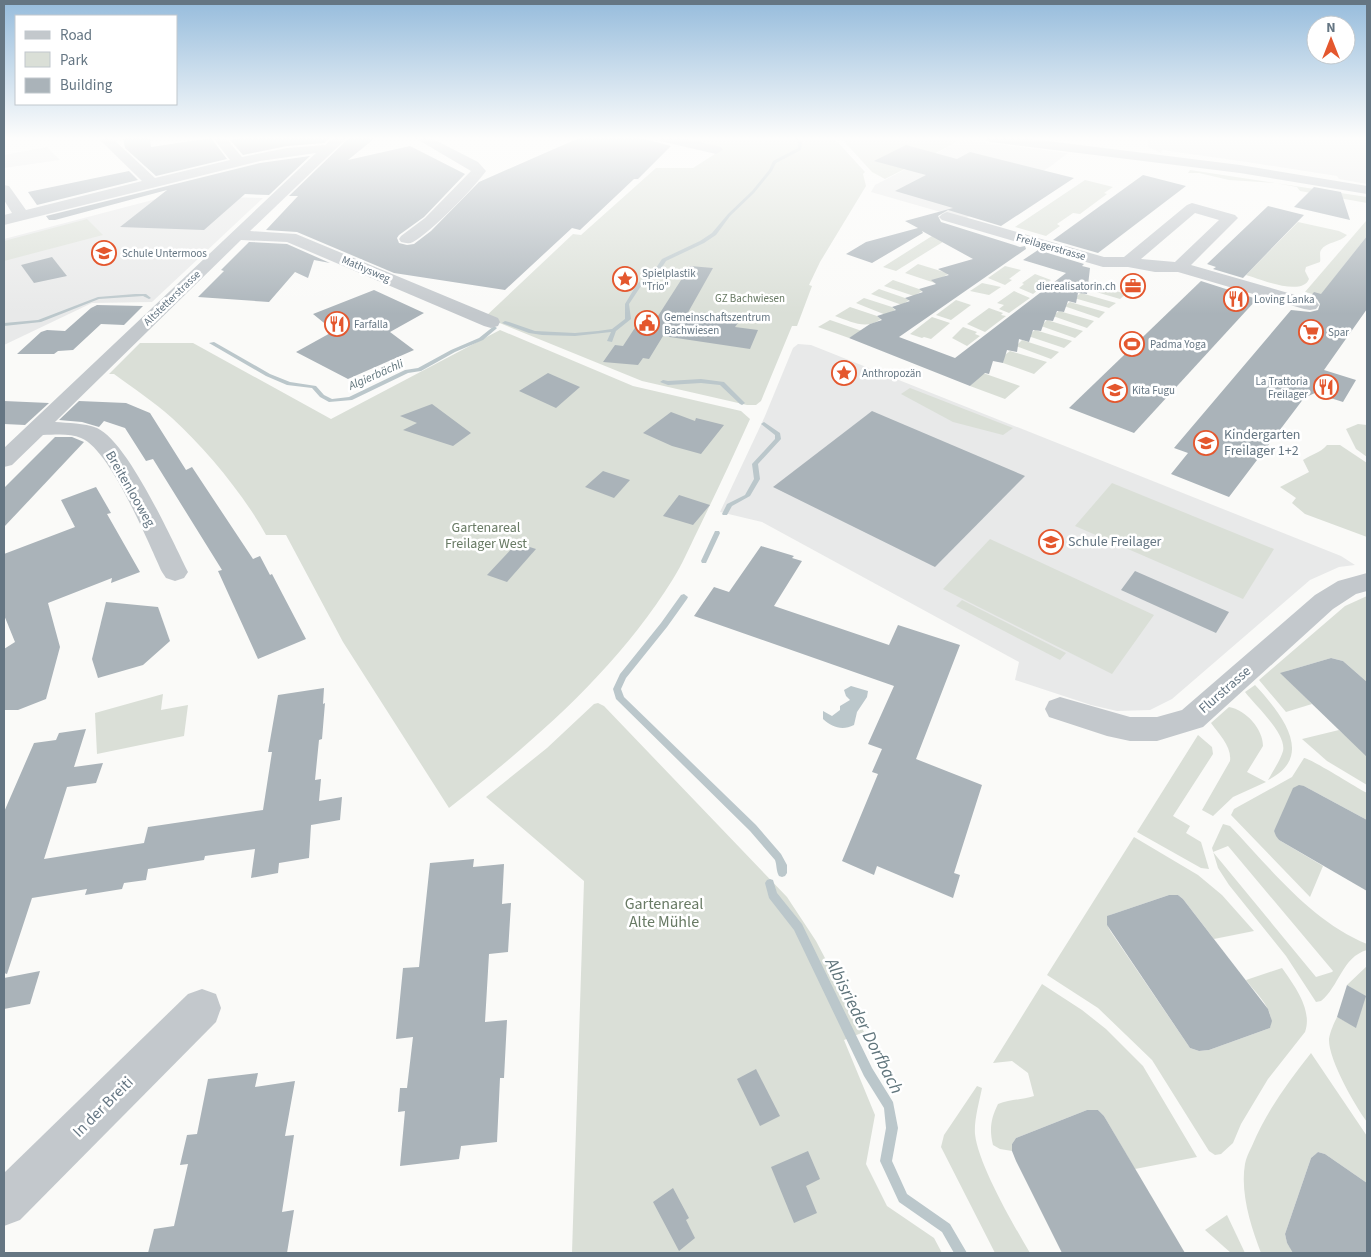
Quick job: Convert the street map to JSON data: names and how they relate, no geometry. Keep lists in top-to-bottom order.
{
  "streets": {
    "street": [
      "Freilagerstrasse",
      "Mathysweg",
      "Altstetterstrasse",
      "Breitenlooweg",
      "Flurstrasse",
      "In der Breiti"
    ]
  },
  "crossings": [
    ["Mathysweg", "Altstetterstrasse"],
    ["Altstetterstrasse", "Breitenlooweg"]
  ],
  "water": ["Algierbächli", "Albisrieder Dorfbach"],
  "parks": ["GZ Bachwiesen", "Gartenareal Freilager West", "Gartenareal Alte Mühle"],
  "places": {
    "school or university": [
      "Schule Untermoos",
      "Kita Fugu",
      "Kindergarten Freilager 1+2",
      "Schule Freilager"
    ],
    "place": ["Spielplastik \"Trio\"", "Anthropozän"],
    "office": ["dierealisatorin.ch"],
    "restaurant": ["Loving Lanka", "Farfalla", "La Trattoria Freilager"],
    "public building": ["Gemeinschaftszentrum Bachwiesen"],
    "supermarket": ["Spar"],
    "sports": ["Padma Yoga"]
  },
  "legend": ["Road", "Park", "Building"],
  "north": "top"
}
